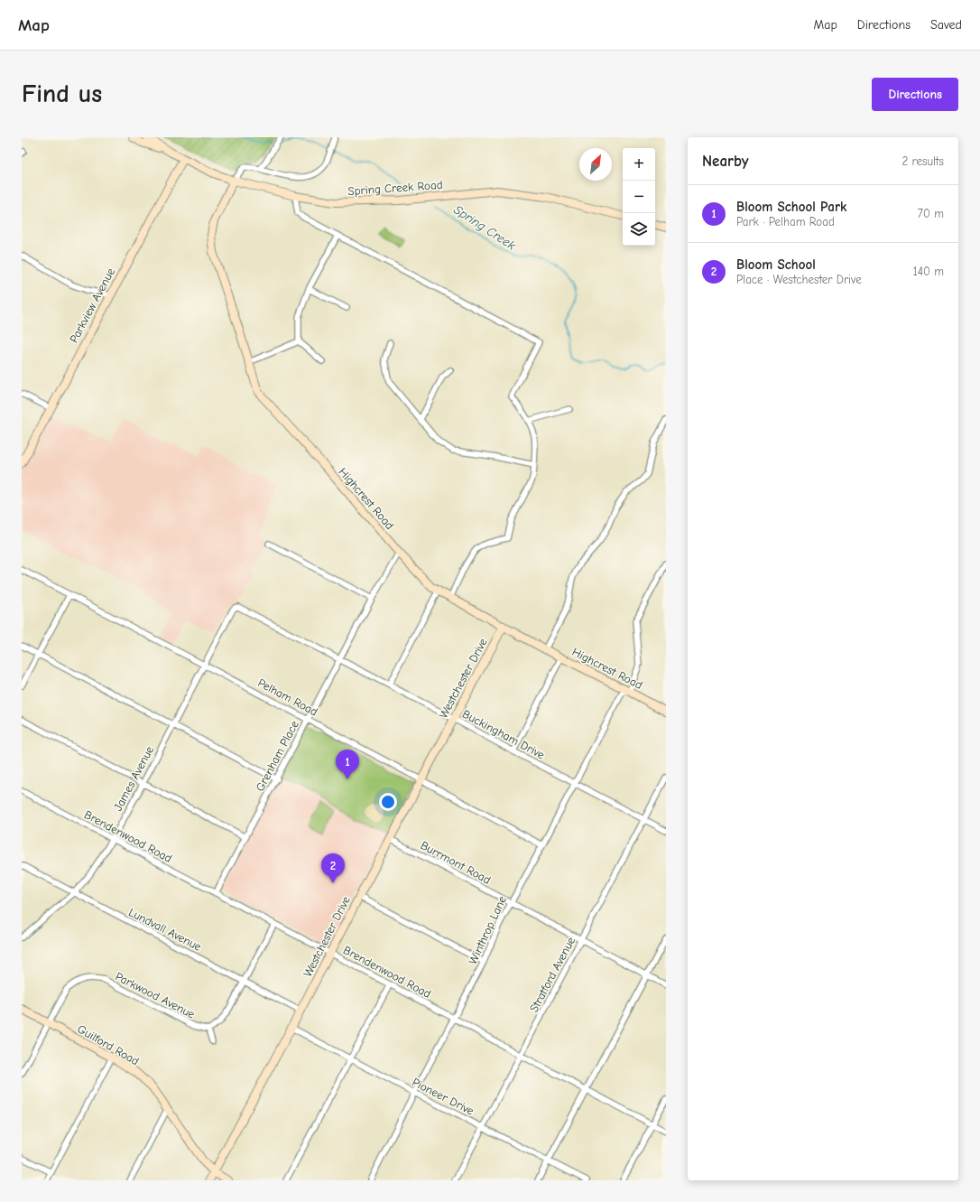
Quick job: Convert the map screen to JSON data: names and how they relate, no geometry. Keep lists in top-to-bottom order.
{
  "streets": {
    "street": [
      "Spring Creek Road",
      "Parkview Avenue",
      "Highcrest Road",
      "Westchester Drive",
      "Pelham Road",
      "Buckingham Drive",
      "Grenham Place",
      "James Avenue",
      "Brendenwood Road",
      "Burrmont Road",
      "Lundvall Avenue",
      "Winthrop Lane",
      "Stratford Avenue",
      "Parkwood Avenue",
      "Guilford Road",
      "Pioneer Drive"
    ]
  },
  "crossings": [
    ["Spring Creek Road", "Parkview Avenue"],
    ["Spring Creek Road", "Highcrest Road"],
    ["Highcrest Road", "Westchester Drive"],
    ["Highcrest Road", "Grenham Place"],
    ["Highcrest Road", "Winthrop Lane"],
    ["Westchester Drive", "Pelham Road"],
    ["Westchester Drive", "Buckingham Drive"],
    ["Westchester Drive", "Brendenwood Road"],
    ["Westchester Drive", "Burrmont Road"],
    ["Westchester Drive", "Lundvall Avenue"],
    ["Westchester Drive", "Guilford Road"],
    ["Westchester Drive", "Pioneer Drive"],
    ["Pelham Road", "Grenham Place"],
    ["Pelham Road", "James Avenue"],
    ["Pelham Road", "Winthrop Lane"],
    ["Buckingham Drive", "Grenham Place"],
    ["Buckingham Drive", "James Avenue"],
    ["Buckingham Drive", "Winthrop Lane"],
    ["Buckingham Drive", "Stratford Avenue"],
    ["Grenham Place", "Brendenwood Road"],
    ["James Avenue", "Brendenwood Road"],
    ["James Avenue", "Lundvall Avenue"],
    ["Brendenwood Road", "Winthrop Lane"],
    ["Brendenwood Road", "Stratford Avenue"],
    ["Burrmont Road", "Winthrop Lane"],
    ["Burrmont Road", "Stratford Avenue"],
    ["Winthrop Lane", "Pioneer Drive"],
    ["Stratford Avenue", "Pioneer Drive"],
    ["Parkwood Avenue", "Guilford Road"]
  ],
  "water": ["Spring Creek"],
  "north": "top right",
  "page": {
    "header": "Map",
    "nav": ["Map", "Directions", "Saved"],
    "buttons": "Directions",
    "title": "Find us",
    "heading": ["Nearby", "2 results"],
    "map_buttons": ["+", "−"],
    "list": [
      {
        "mark": "1",
        "name": "Bloom School Park",
        "note": "Park · Pelham Road",
        "value": "70 m"
      },
      {
        "mark": "2",
        "name": "Bloom School",
        "note": "Place · Westchester Drive",
        "value": "140 m"
      }
    ],
    "pins": ["1", "2"]
  }
}
